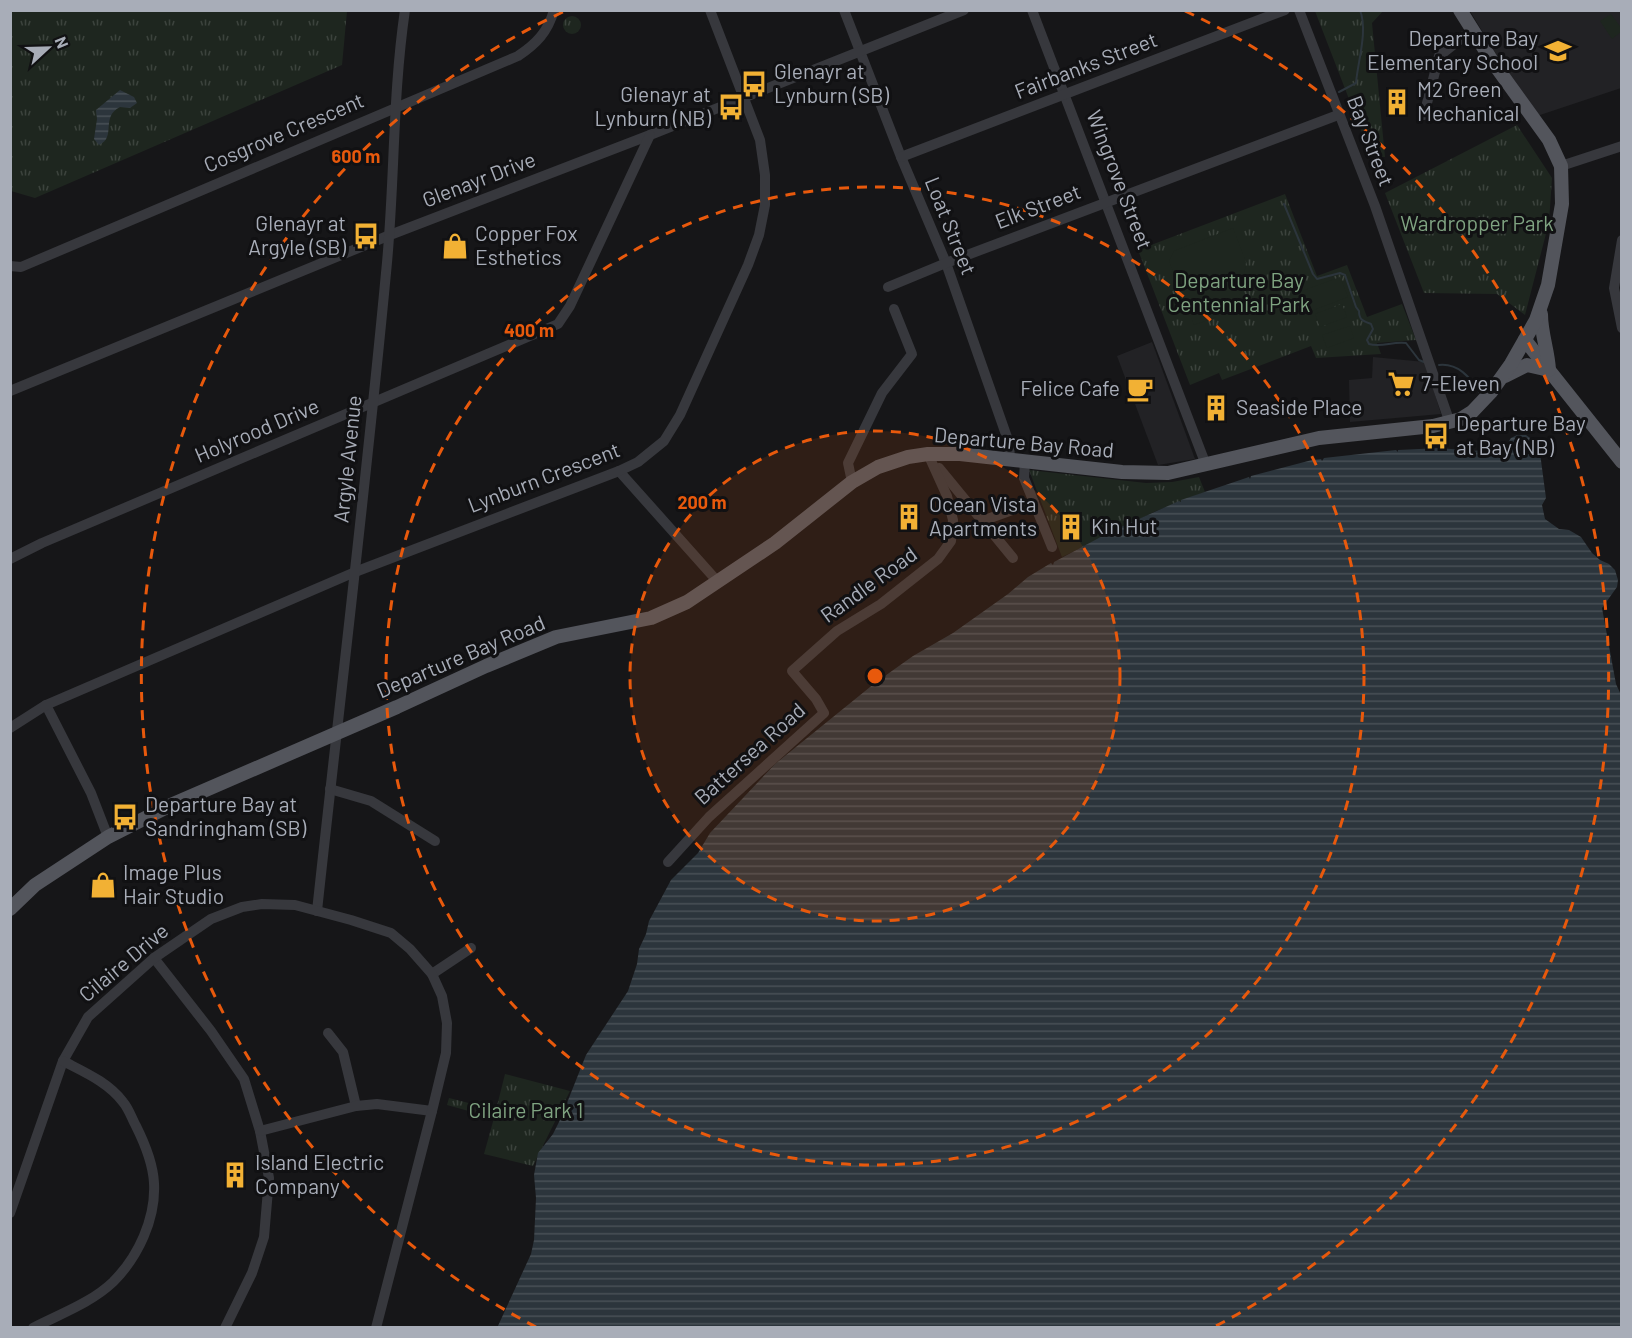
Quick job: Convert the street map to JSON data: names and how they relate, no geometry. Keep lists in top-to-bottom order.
{
  "streets": {
    "main road": ["Departure Bay Road"],
    "street": [
      "Fairbanks Street",
      "Cosgrove Crescent",
      "Bay Street",
      "Glenayr Drive",
      "Wingrove Street",
      "Elk Street",
      "Loat Street",
      "Holyrood Drive",
      "Argyle Avenue",
      "Lynburn Crescent",
      "Randle Road",
      "Battersea Road",
      "Cilaire Drive"
    ]
  },
  "crossings": [
    ["Fairbanks Street", "Wingrove Street"],
    ["Fairbanks Street", "Loat Street"],
    ["Cosgrove Crescent", "Argyle Avenue"],
    ["Bay Street", "Elk Street"],
    ["Bay Street", "Departure Bay Road"],
    ["Glenayr Drive", "Loat Street"],
    ["Glenayr Drive", "Holyrood Drive"],
    ["Glenayr Drive", "Argyle Avenue"],
    ["Glenayr Drive", "Lynburn Crescent"],
    ["Wingrove Street", "Elk Street"],
    ["Wingrove Street", "Departure Bay Road"],
    ["Elk Street", "Loat Street"],
    ["Loat Street", "Departure Bay Road"],
    ["Holyrood Drive", "Argyle Avenue"],
    ["Departure Bay Road", "Argyle Avenue"],
    ["Departure Bay Road", "Randle Road"],
    ["Argyle Avenue", "Lynburn Crescent"],
    ["Argyle Avenue", "Cilaire Drive"],
    ["Randle Road", "Battersea Road"]
  ],
  "parks": ["Wardropper Park", "Departure Bay Centennial Park", "Cilaire Park 1"],
  "places": {
    "school or university": ["Departure Bay Elementary School"],
    "bus stop": [
      "Glenayr at Lynburn (SB)",
      "Glenayr at Lynburn (NB)",
      "Glenayr at Argyle (SB)",
      "Departure Bay at Bay (NB)",
      "Departure Bay at Sandringham (SB)"
    ],
    "building": [
      "M2 Green Mechanical",
      "Seaside Place",
      "Ocean Vista Apartments",
      "Kin Hut",
      "Island Electric Company"
    ],
    "shop": ["Copper Fox Esthetics", "Image Plus Hair Studio"],
    "supermarket": ["7-Eleven"],
    "cafe": ["Felice Cafe"]
  },
  "north": "right",
  "rings": ["600 m", "400 m", "200 m"]
}
